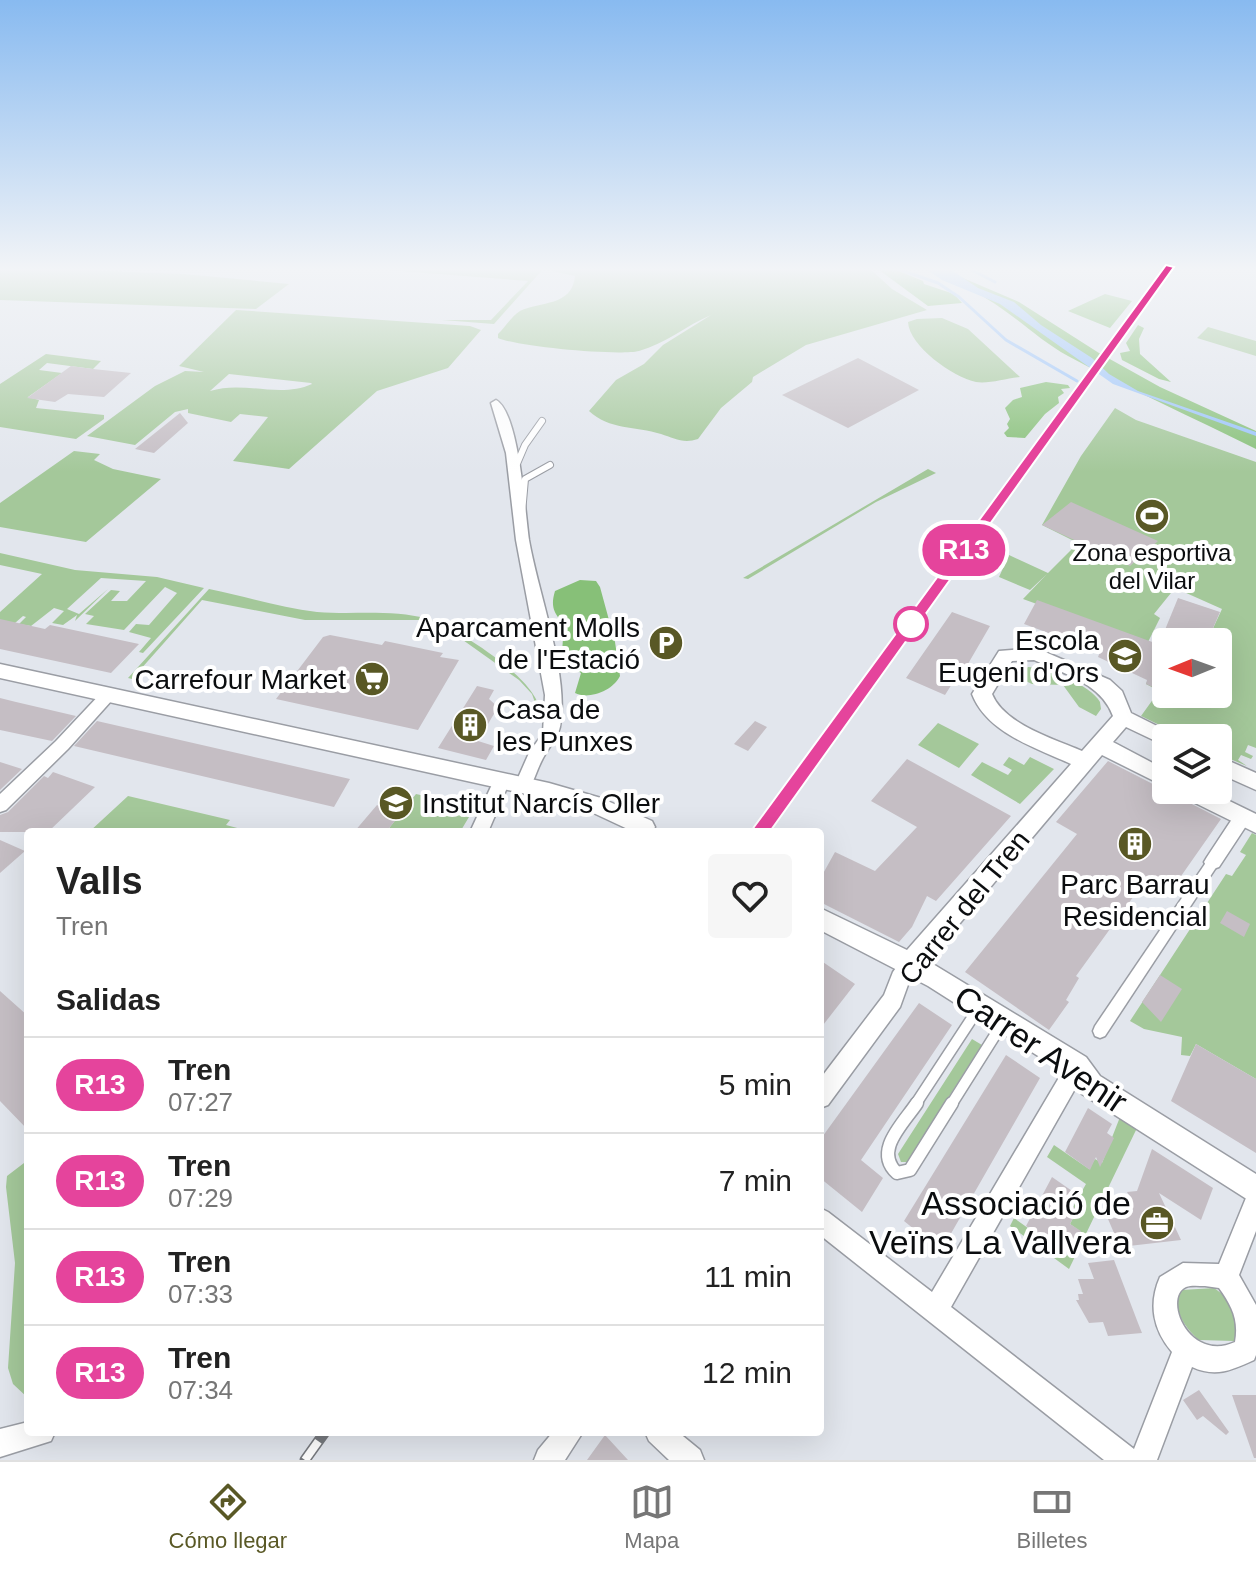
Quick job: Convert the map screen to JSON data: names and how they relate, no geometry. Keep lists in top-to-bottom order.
{
  "streets": {
    "street": ["Carrer del Tren", "Carrer Avenir"]
  },
  "crossings": [
    ["Carrer del Tren", "Carrer Avenir"]
  ],
  "places": {
    "sports": ["Zona esportiva del Vilar"],
    "parking": ["Aparcament Molls de l'Estació"],
    "school or university": ["Escola Eugeni d'Ors", "Institut Narcís Oller"],
    "supermarket": ["Carrefour Market"],
    "building": ["Casa de les Punxes", "Parc Barrau Residencial"],
    "office": ["Associació de Veïns La Vallvera"]
  },
  "north": "left",
  "page": {
    "on_map": "R13",
    "heading": [
      ["Valls", "Tren"],
      "Salidas"
    ],
    "list": [
      {
        "mark": "R13",
        "name": "Tren",
        "note": "07:27",
        "value": "5 min"
      },
      {
        "mark": "R13",
        "name": "Tren",
        "note": "07:29",
        "value": "7 min"
      },
      {
        "mark": "R13",
        "name": "Tren",
        "note": "07:33",
        "value": "11 min"
      },
      {
        "mark": "R13",
        "name": "Tren",
        "note": "07:34",
        "value": "12 min"
      }
    ],
    "tabs": ["Cómo llegar", "Mapa", "Billetes"]
  }
}
